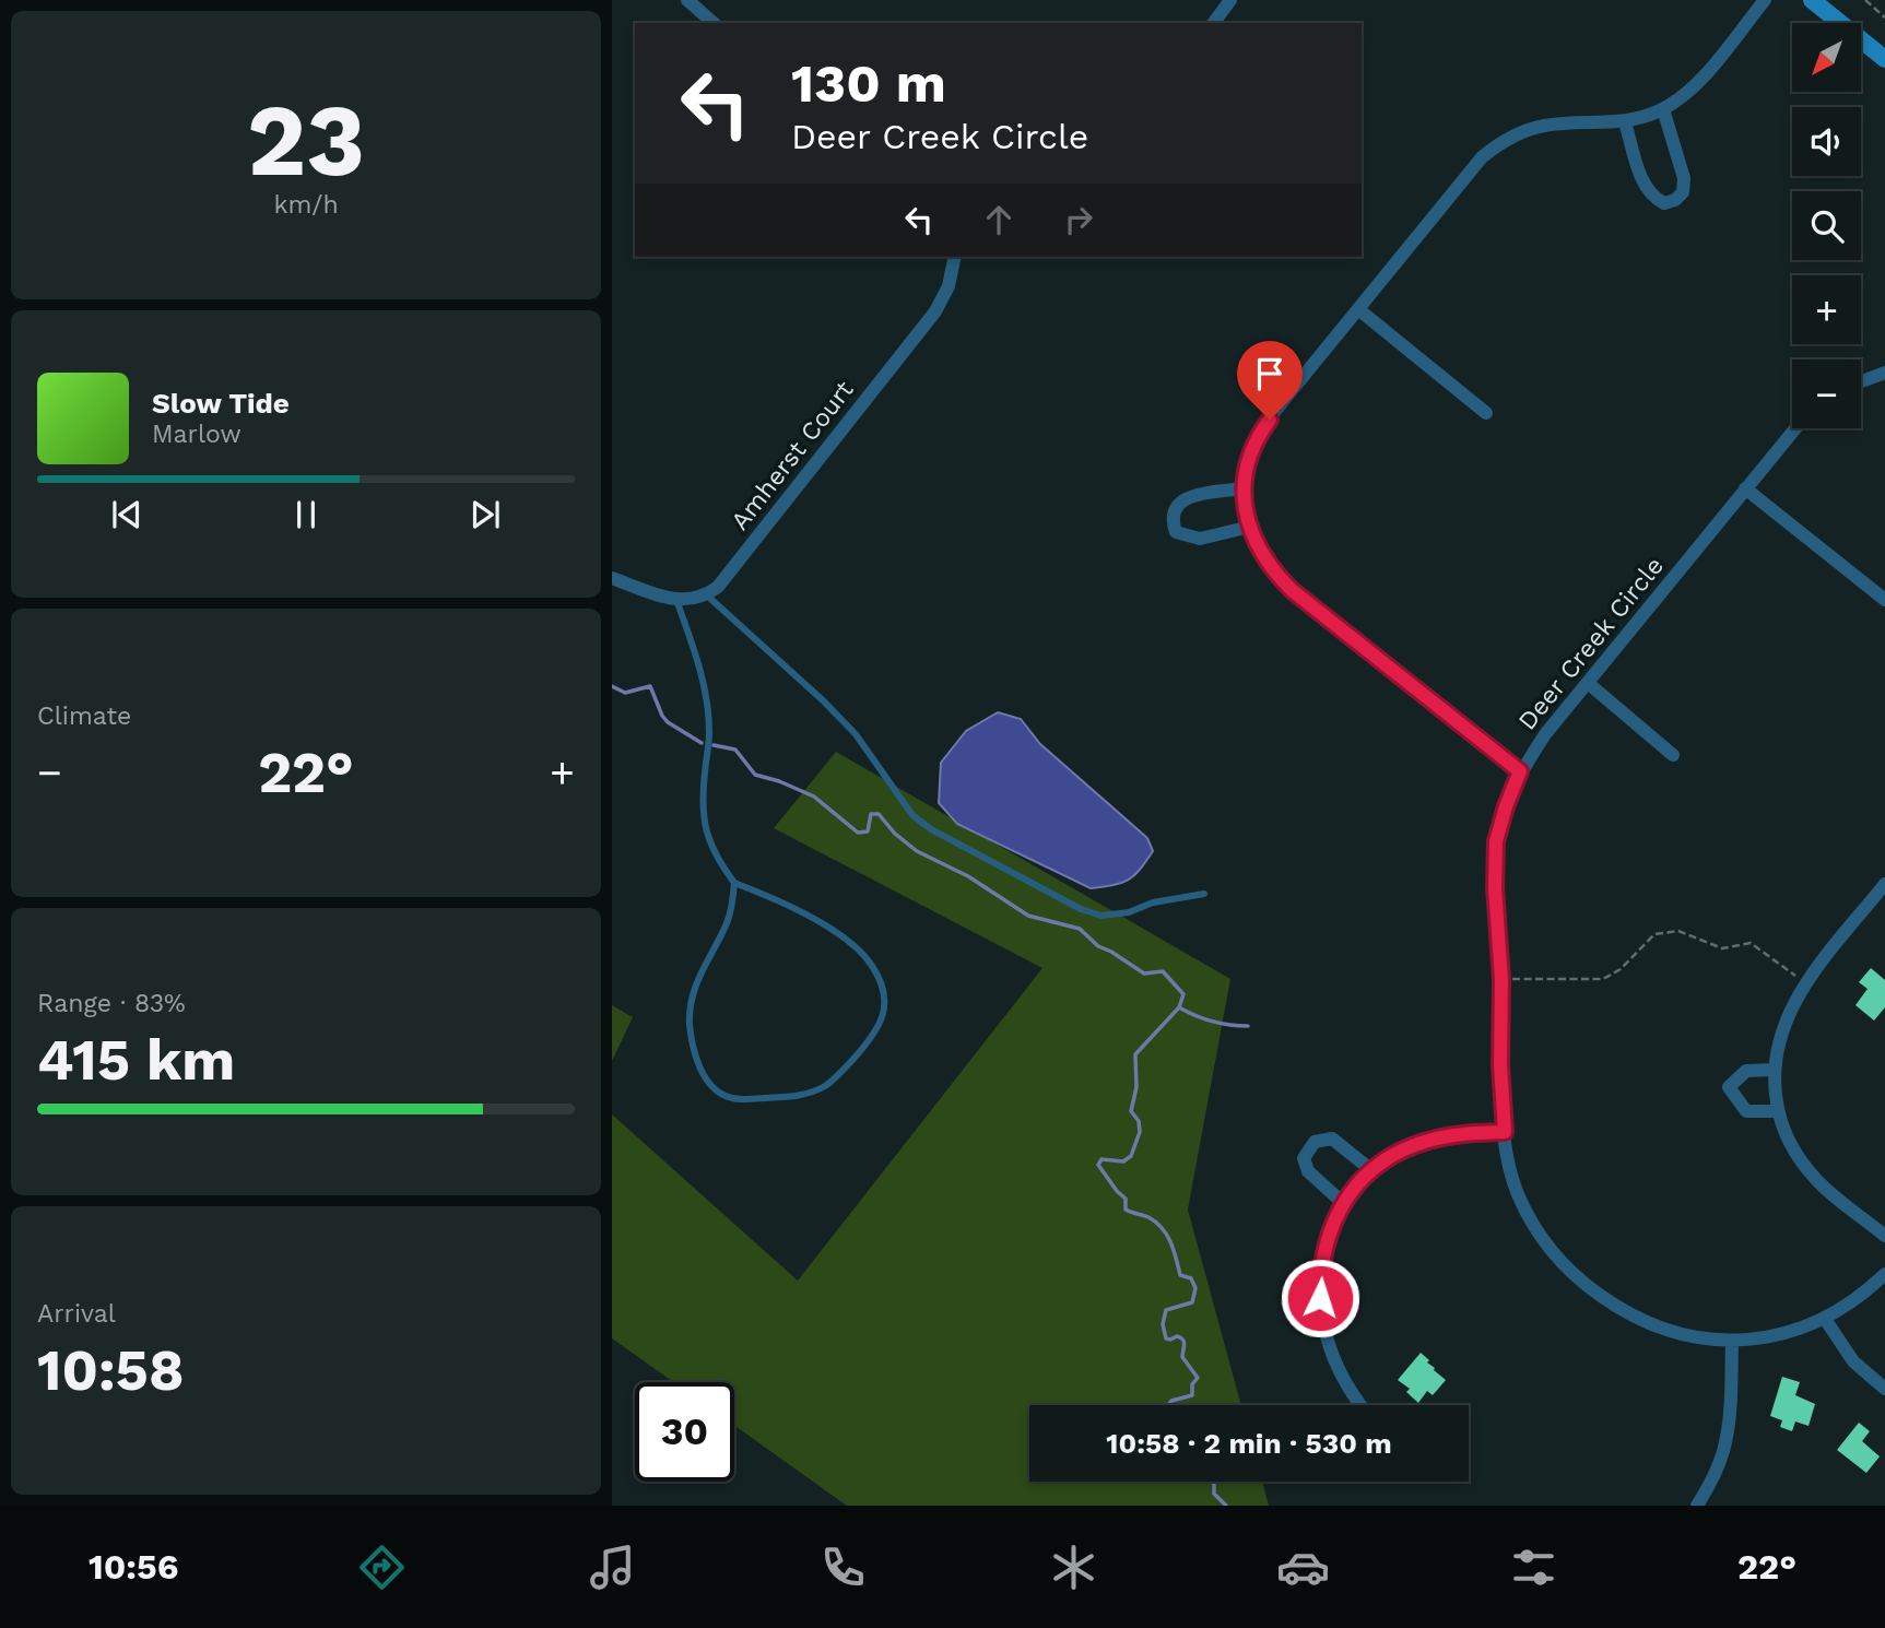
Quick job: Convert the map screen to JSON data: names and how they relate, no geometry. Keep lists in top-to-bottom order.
{
  "streets": {
    "street": ["Amherst Court", "Deer Creek Circle"]
  },
  "north": "bottom left",
  "page": {
    "tile": [
      ["23", "km/h"],
      "Climate",
      ["Range · 83%", "415 km"],
      ["Arrival", "10:58"]
    ],
    "map_buttons": ["+", "−"],
    "turn": ["130 m", "Deer Creek Circle"],
    "song": ["Slow Tide", "Marlow"],
    "heat": ["−", "22°", "+"],
    "limit": "30",
    "trip": "10:58 · 2 min · 530 m",
    "tabs": ["10:56", "22°"]
  }
}
